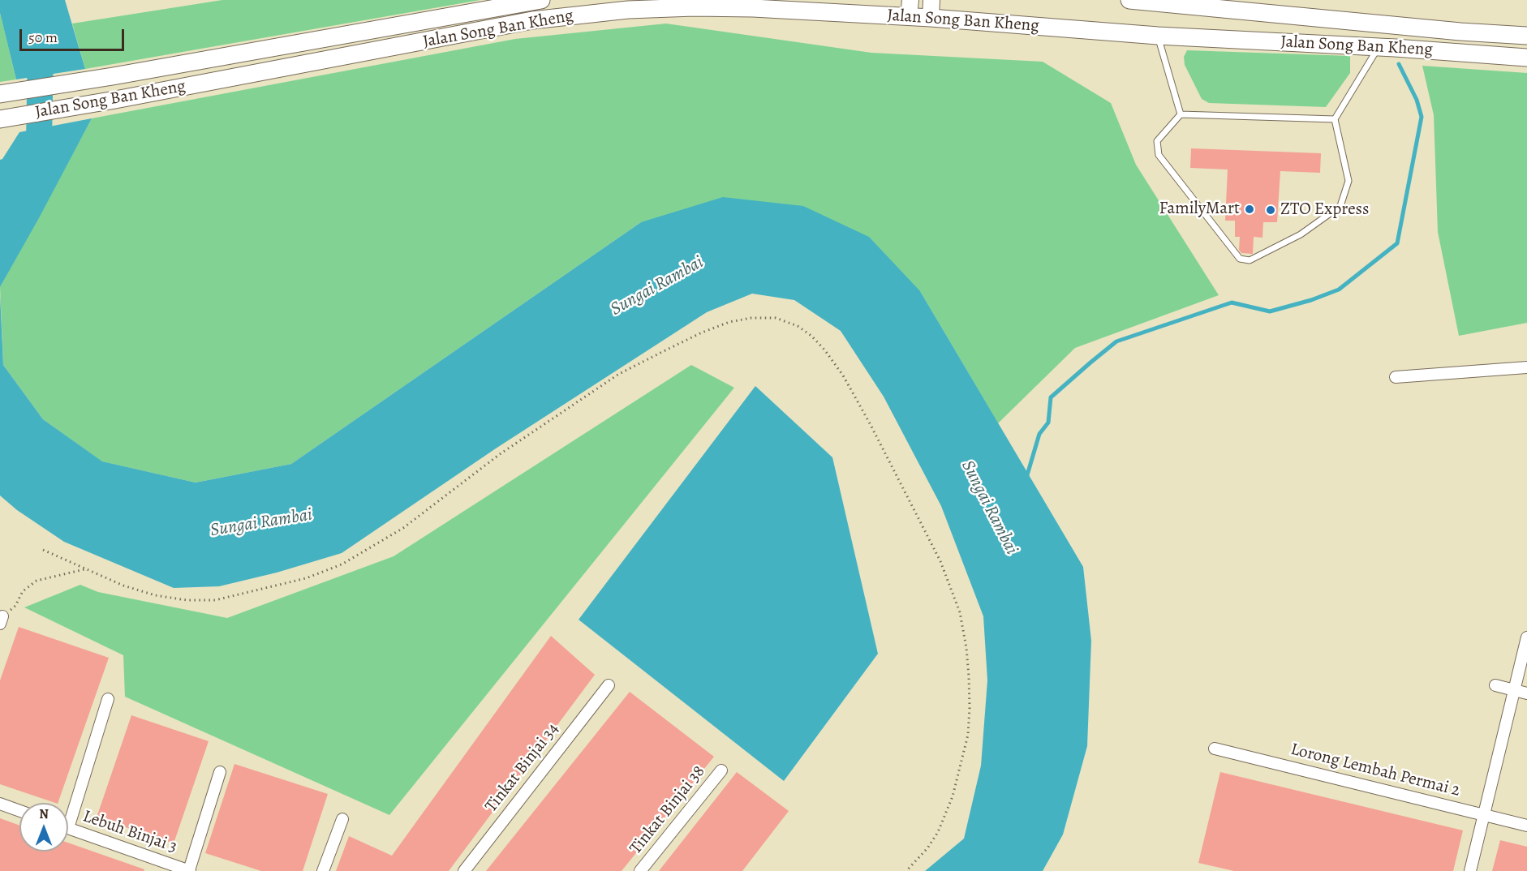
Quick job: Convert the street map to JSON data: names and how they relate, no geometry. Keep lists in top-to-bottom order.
{
  "streets": {
    "main road": ["Jalan Song Ban Kheng"],
    "street": [
      "Tinkat Binjai 34",
      "Lorong Lembah Permai 2",
      "Tinkat Binjai 38",
      "Lebuh Binjai 3"
    ]
  },
  "water": ["Sungai Rambai"],
  "places": ["FamilyMart", "ZTO Express"],
  "scale_bar": "50 m",
  "north": "top"
}
